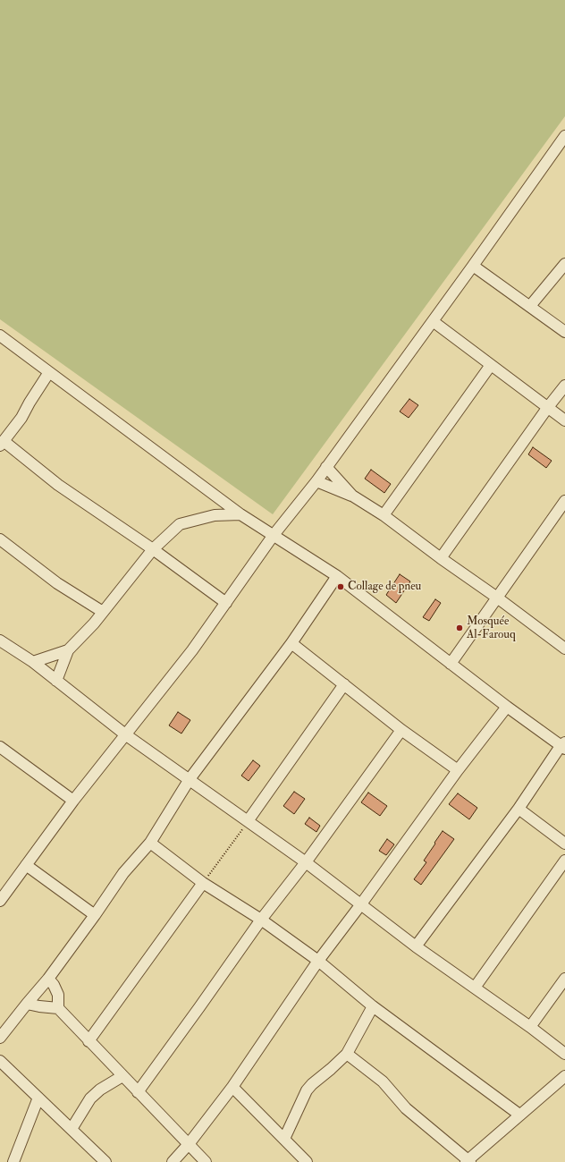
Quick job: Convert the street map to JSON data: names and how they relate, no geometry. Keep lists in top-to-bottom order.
{
  "places": ["Collage de pneu", "Mosquée Al-Farouq"]
}
